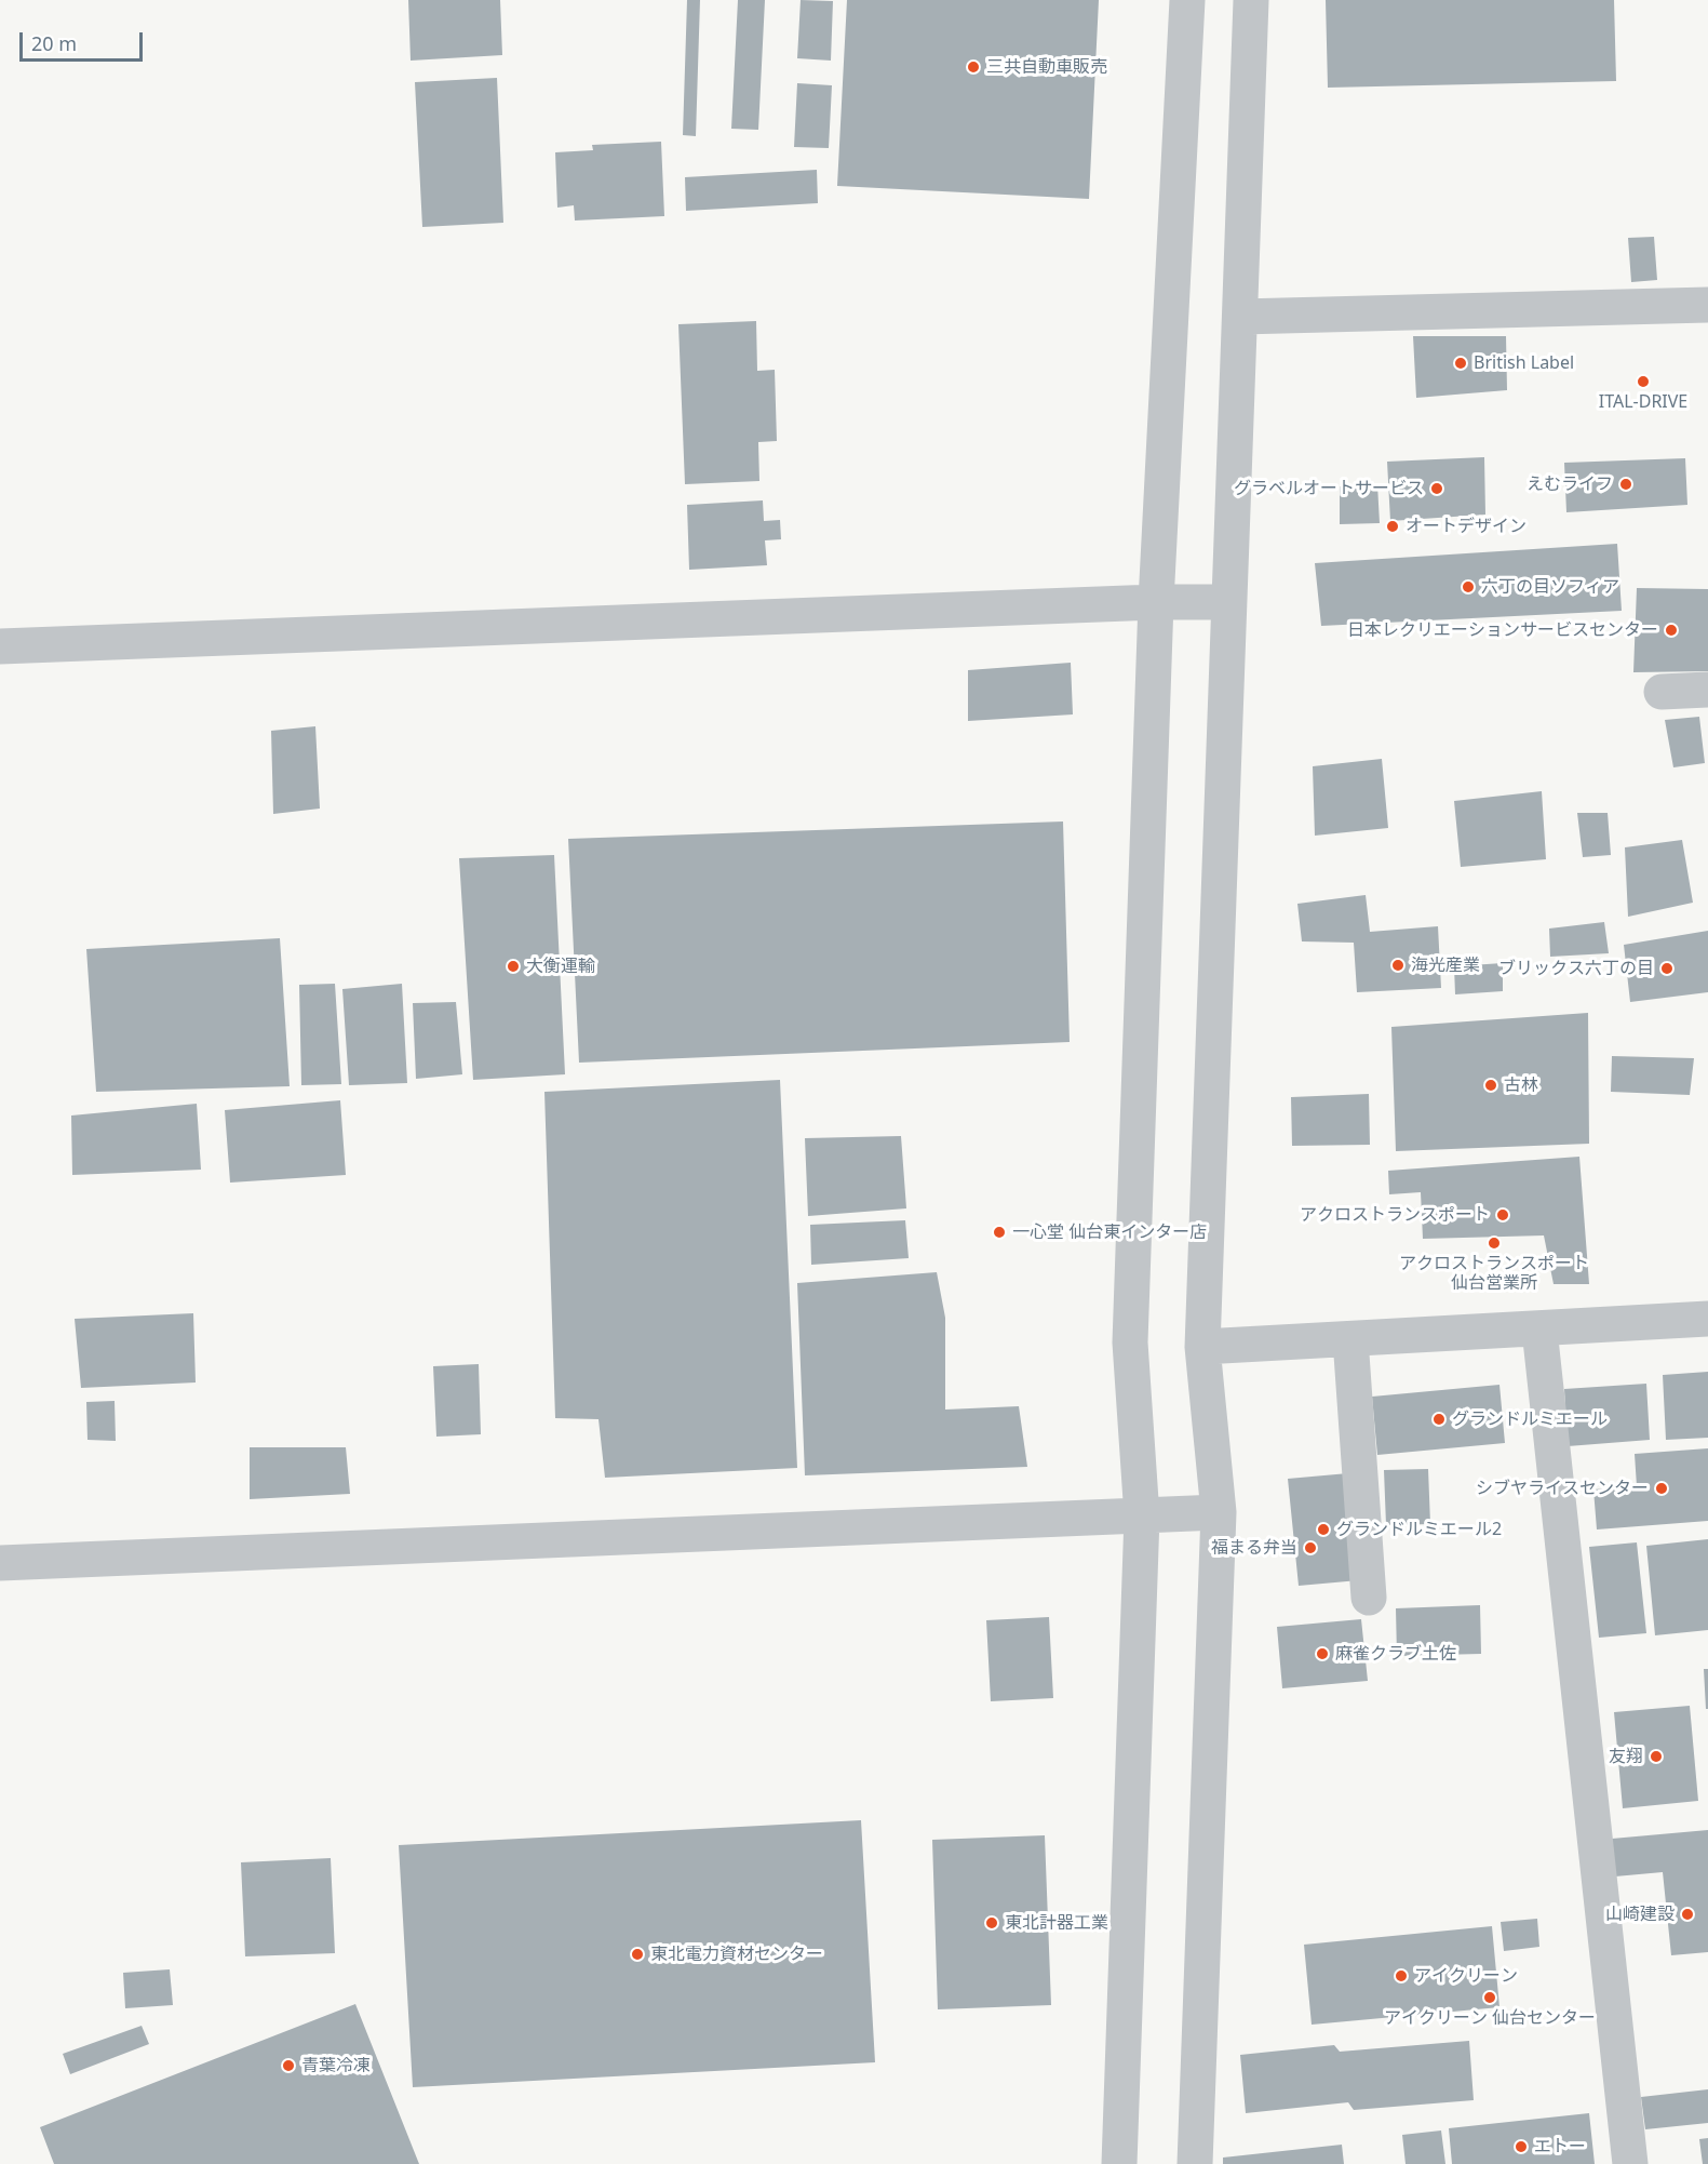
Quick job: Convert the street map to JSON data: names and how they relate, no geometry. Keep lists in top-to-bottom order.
{
  "places": [
    "三共自動車販売",
    "British Label",
    "ITAL-DRIVE",
    "えむライフ",
    "グラベルオートサービス",
    "オートデザイン",
    "六丁の目ソフィア",
    "日本レクリエーションサービスセンター",
    "海光産業",
    "大衡運輸",
    "ブリックス六丁の目",
    "古林",
    "アクロストランスポート",
    "一心堂 仙台東インター店",
    "アクロストランスポート 仙台営業所",
    "グランドルミエール",
    "シブヤライスセンター",
    "グランドルミエール2",
    "福まる弁当",
    "麻雀クラブ土佐",
    "友翔",
    "山崎建設",
    "東北計器工業",
    "東北電力資材センター",
    "アイクリーン",
    "アイクリーン 仙台センター",
    "青葉冷凍",
    "エトー"
  ],
  "scale_bar": "20 m"
}
